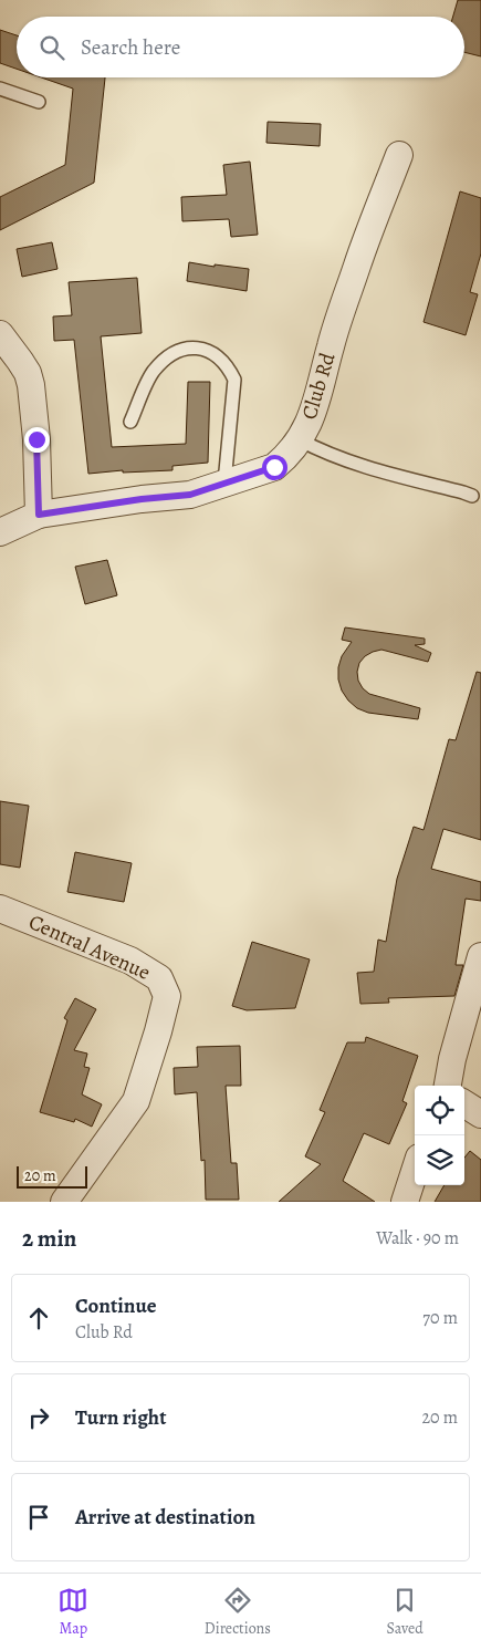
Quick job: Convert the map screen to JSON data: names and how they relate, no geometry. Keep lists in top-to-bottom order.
{
  "streets": {
    "street": ["Club Rd", "Central Avenue"]
  },
  "scale_bar": "20 m",
  "page": {
    "search": "Search here",
    "scale": "20 m",
    "heading": ["2 min", "Walk · 90 m"],
    "list": [
      ["Continue", "Club Rd", "70 m"],
      ["Turn right", "20 m"],
      "Arrive at destination"
    ],
    "nav": ["Map", "Directions", "Saved"]
  }
}
